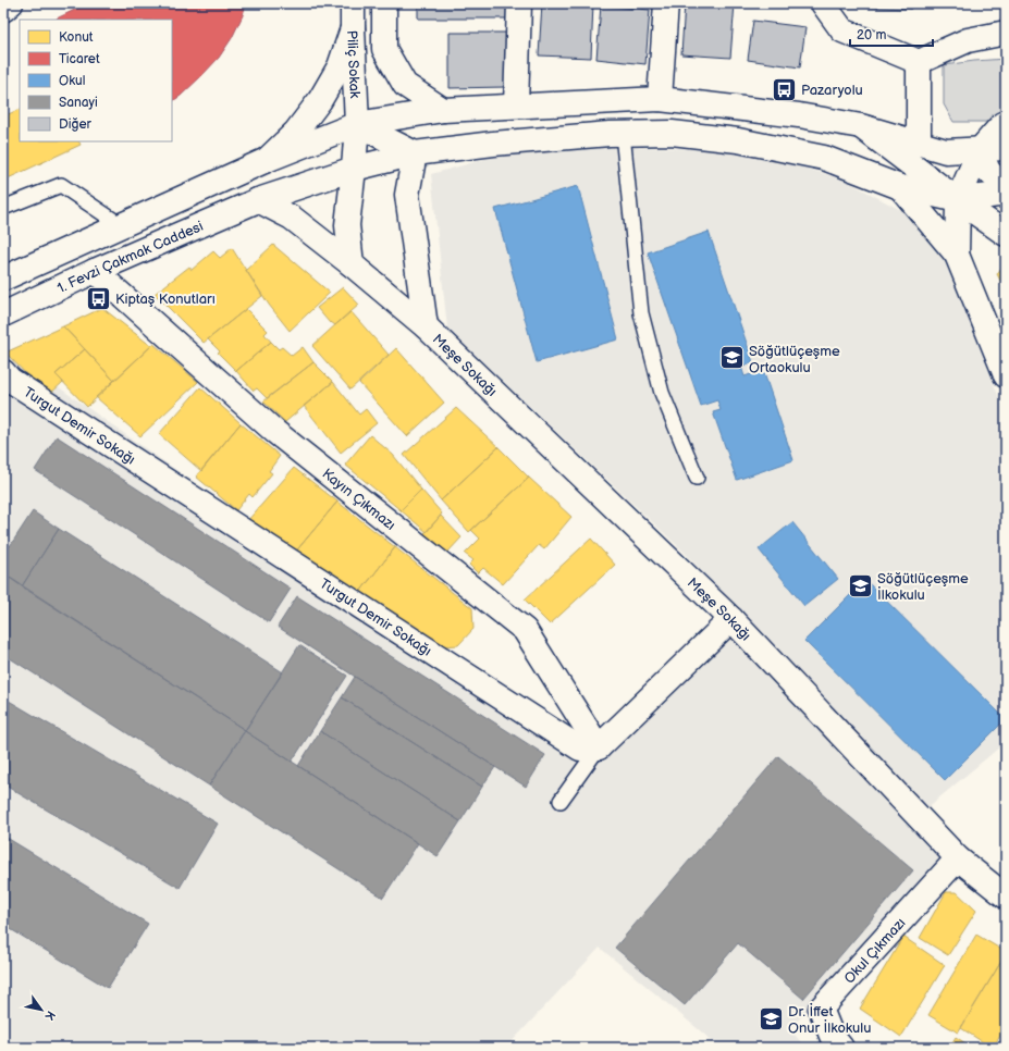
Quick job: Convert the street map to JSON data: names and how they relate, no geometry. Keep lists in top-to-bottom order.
{
  "streets": {
    "street": [
      "Piliç Sokak",
      "1. Fevzi Çakmak Caddesi",
      "Meşe Sokağı",
      "Turgut Demir Sokağı",
      "Kayın Çıkmazı",
      "Okul Çıkmazı"
    ]
  },
  "crossings": [
    ["Piliç Sokak", "1. Fevzi Çakmak Caddesi"],
    ["Piliç Sokak", "Meşe Sokağı"],
    ["1. Fevzi Çakmak Caddesi", "Meşe Sokağı"],
    ["1. Fevzi Çakmak Caddesi", "Kayın Çıkmazı"],
    ["Meşe Sokağı", "Okul Çıkmazı"],
    ["Turgut Demir Sokağı", "Kayın Çıkmazı"]
  ],
  "places": {
    "bus stop": ["Pazaryolu", "Kiptaş Konutları"],
    "school or university": ["Söğütlüçeşme Ortaokulu", "Söğütlüçeşme İlkokulu", "Dr. İffet Onur İlkokulu"]
  },
  "legend": [
    "Konut",
    "Ticaret",
    "Okul",
    "Sanayi",
    "Diğer"
  ],
  "scale_bar": "20 m",
  "north": "bottom right"
}
